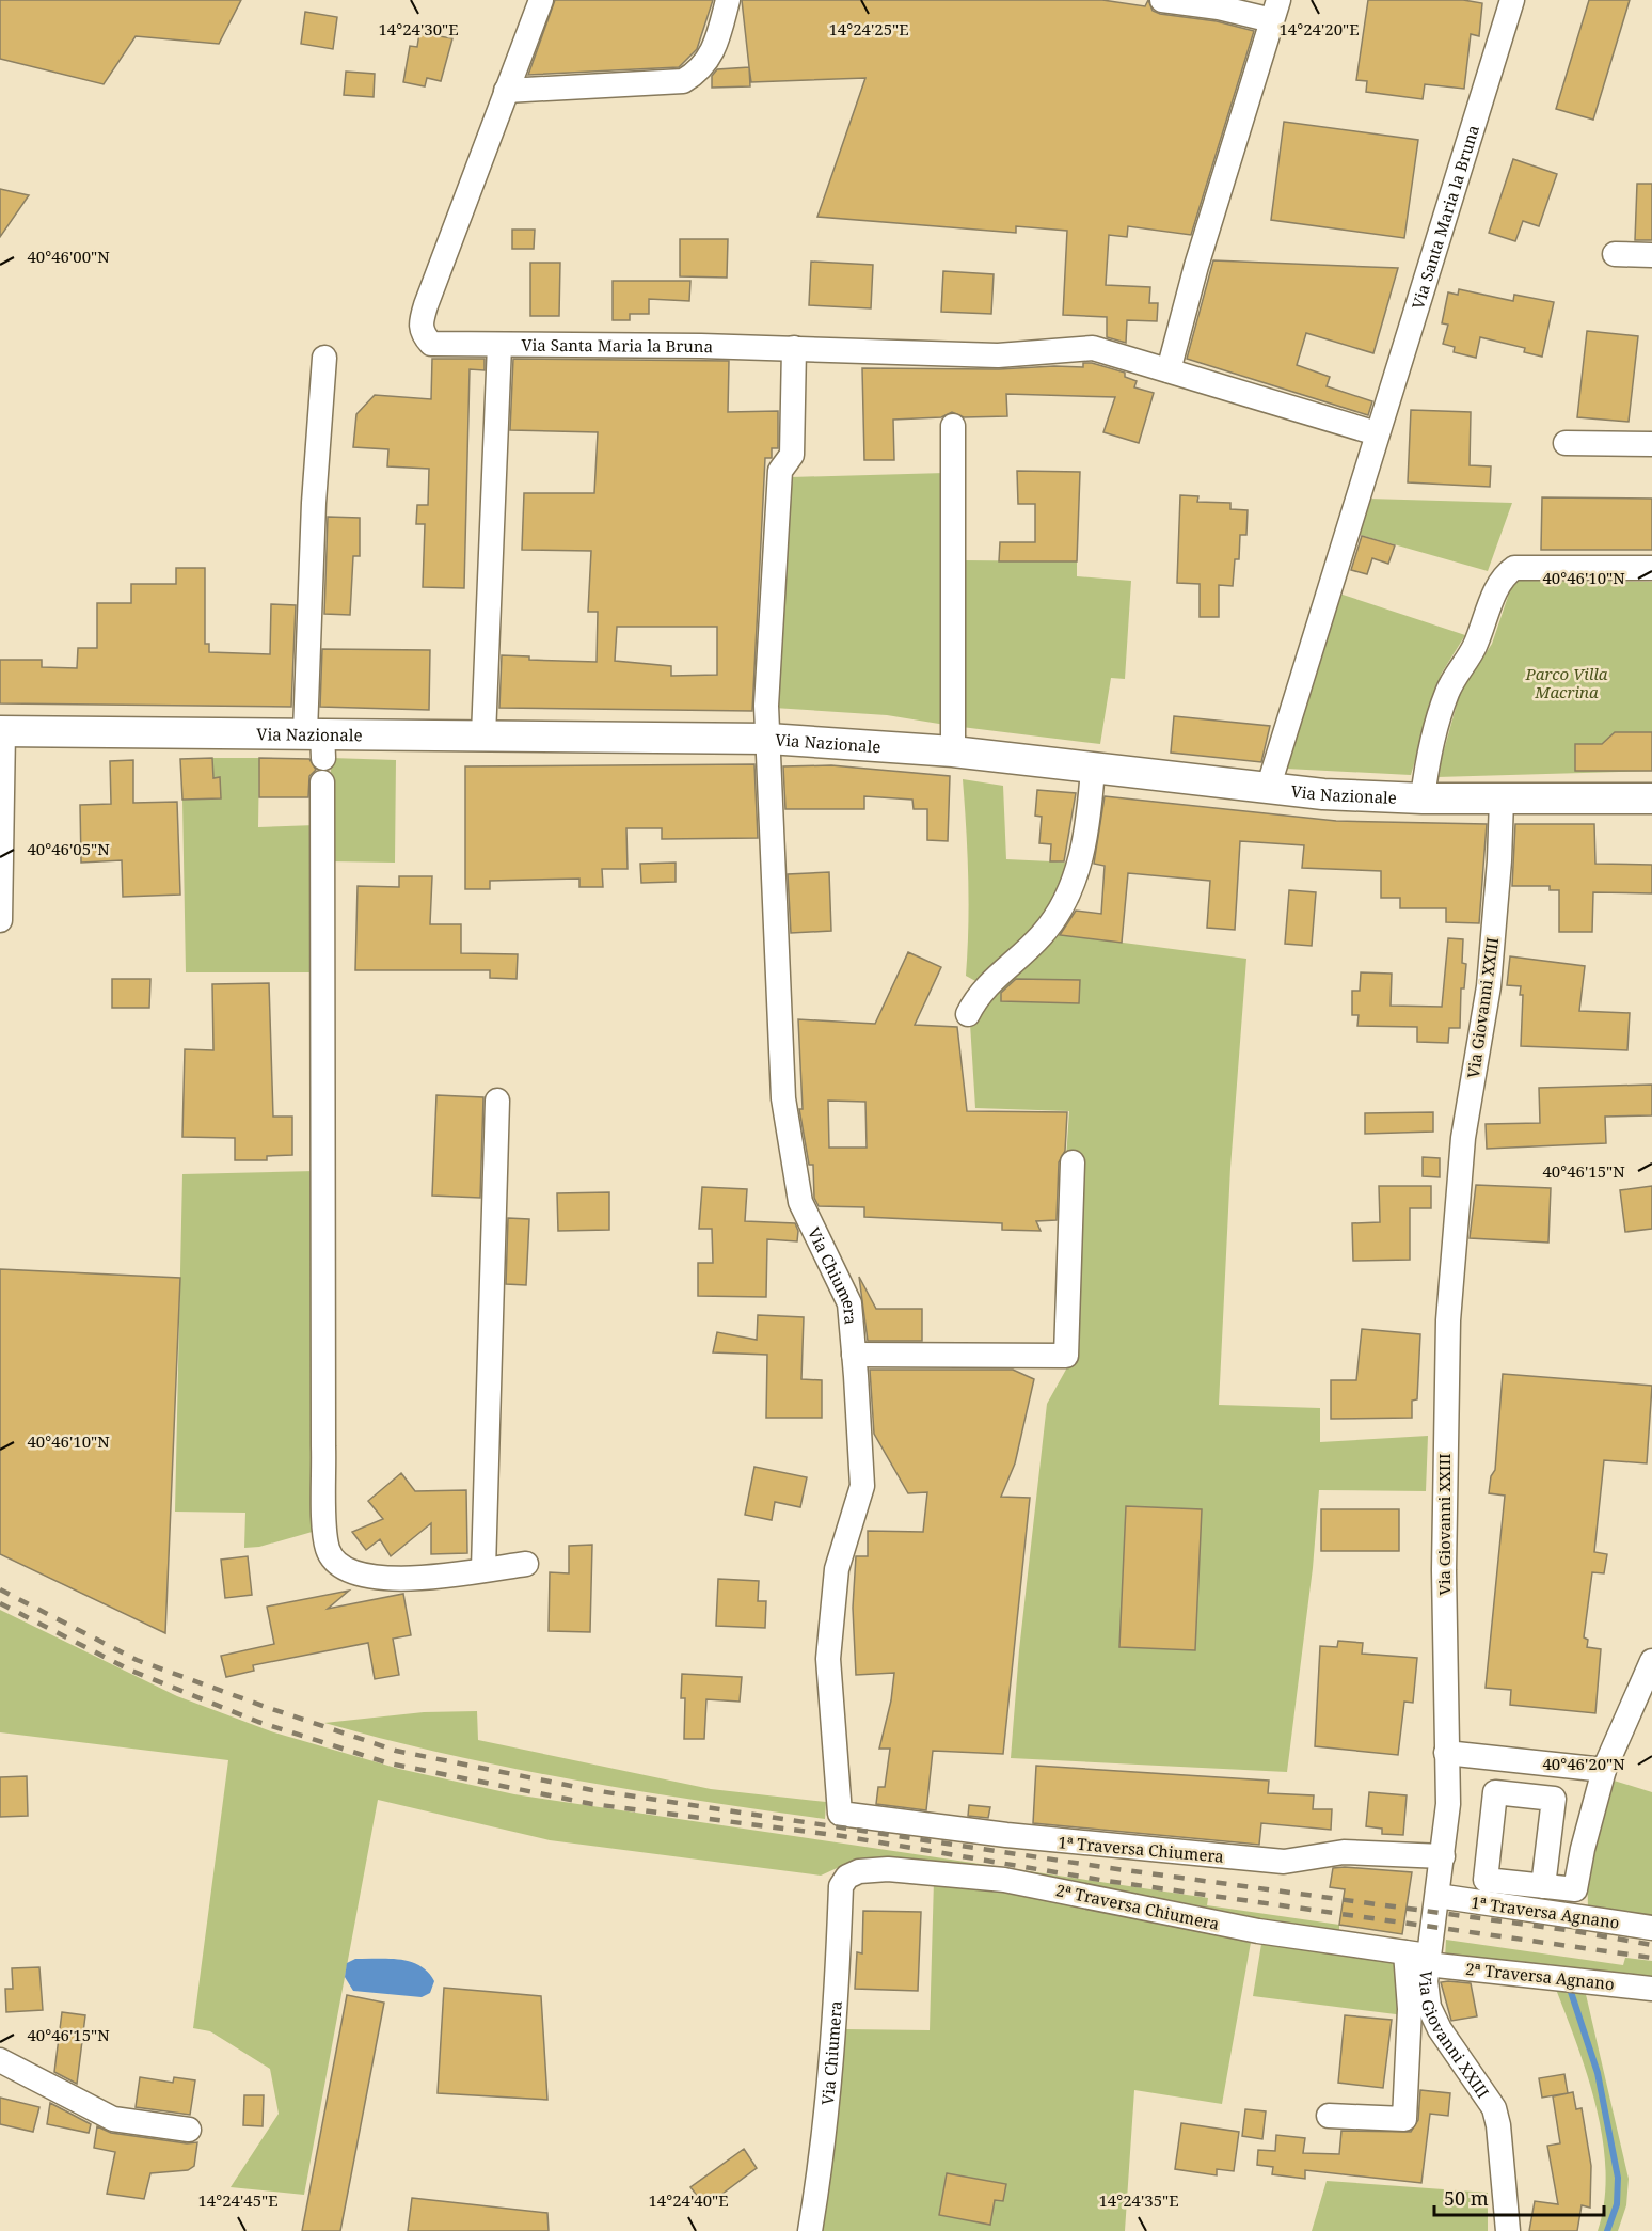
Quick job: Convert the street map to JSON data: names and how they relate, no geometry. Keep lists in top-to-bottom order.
{
  "streets": {
    "main road": ["Via Nazionale"],
    "street": [
      "Via Santa Maria la Bruna",
      "Via Giovanni XXIII",
      "Via Chiumera",
      "1ª Traversa Chiumera",
      "2ª Traversa Chiumera",
      "1ª Traversa Agnano",
      "2ª Traversa Agnano"
    ]
  },
  "crossings": [
    ["Via Santa Maria la Bruna", "Via Nazionale"],
    ["Via Santa Maria la Bruna", "Via Chiumera"],
    ["Via Nazionale", "Via Giovanni XXIII"],
    ["Via Nazionale", "Via Chiumera"],
    ["Via Giovanni XXIII", "1ª Traversa Chiumera"],
    ["Via Giovanni XXIII", "2ª Traversa Chiumera"],
    ["Via Giovanni XXIII", "1ª Traversa Agnano"],
    ["Via Giovanni XXIII", "2ª Traversa Agnano"],
    ["Via Chiumera", "1ª Traversa Chiumera"],
    ["Via Chiumera", "2ª Traversa Chiumera"],
    ["2ª Traversa Chiumera", "2ª Traversa Agnano"]
  ],
  "parks": ["Parco Villa Macrina"],
  "scale_bar": "50 m",
  "coordinates": [
    "14°24'30\"E",
    "14°24'20\"E",
    "14°24'25\"E",
    "40°46'00\"N",
    "40°46'10\"N",
    "40°46'05\"N",
    "40°46'15\"N",
    "40°46'20\"N",
    "14°24'45\"E",
    "14°24'40\"E",
    "14°24'35\"E"
  ]
}
